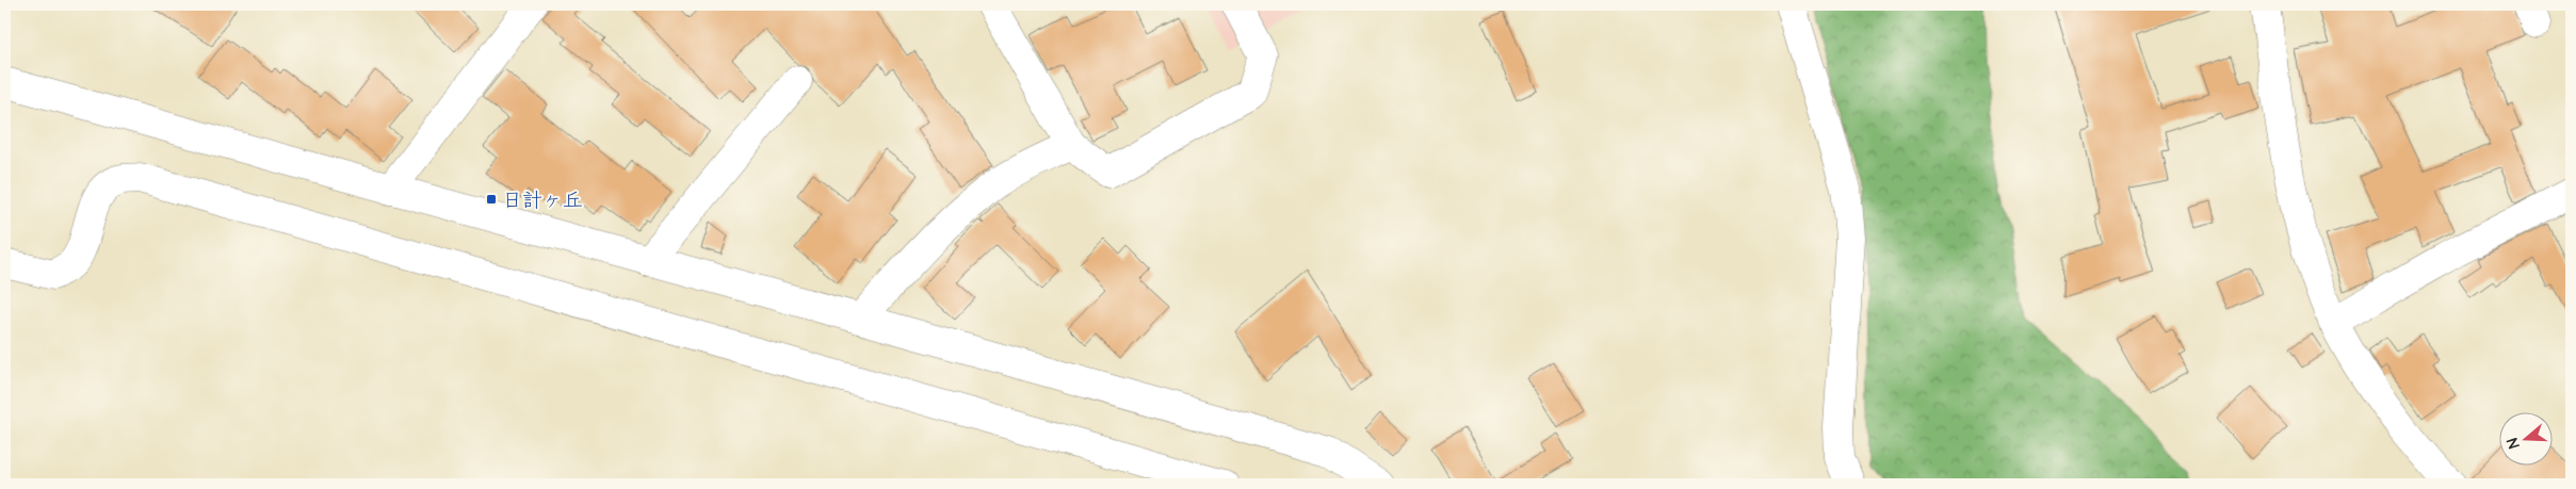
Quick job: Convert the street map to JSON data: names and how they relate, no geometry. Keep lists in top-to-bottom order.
{
  "places": {
    "transit": ["日計ヶ丘"]
  },
  "north": "left"
}
